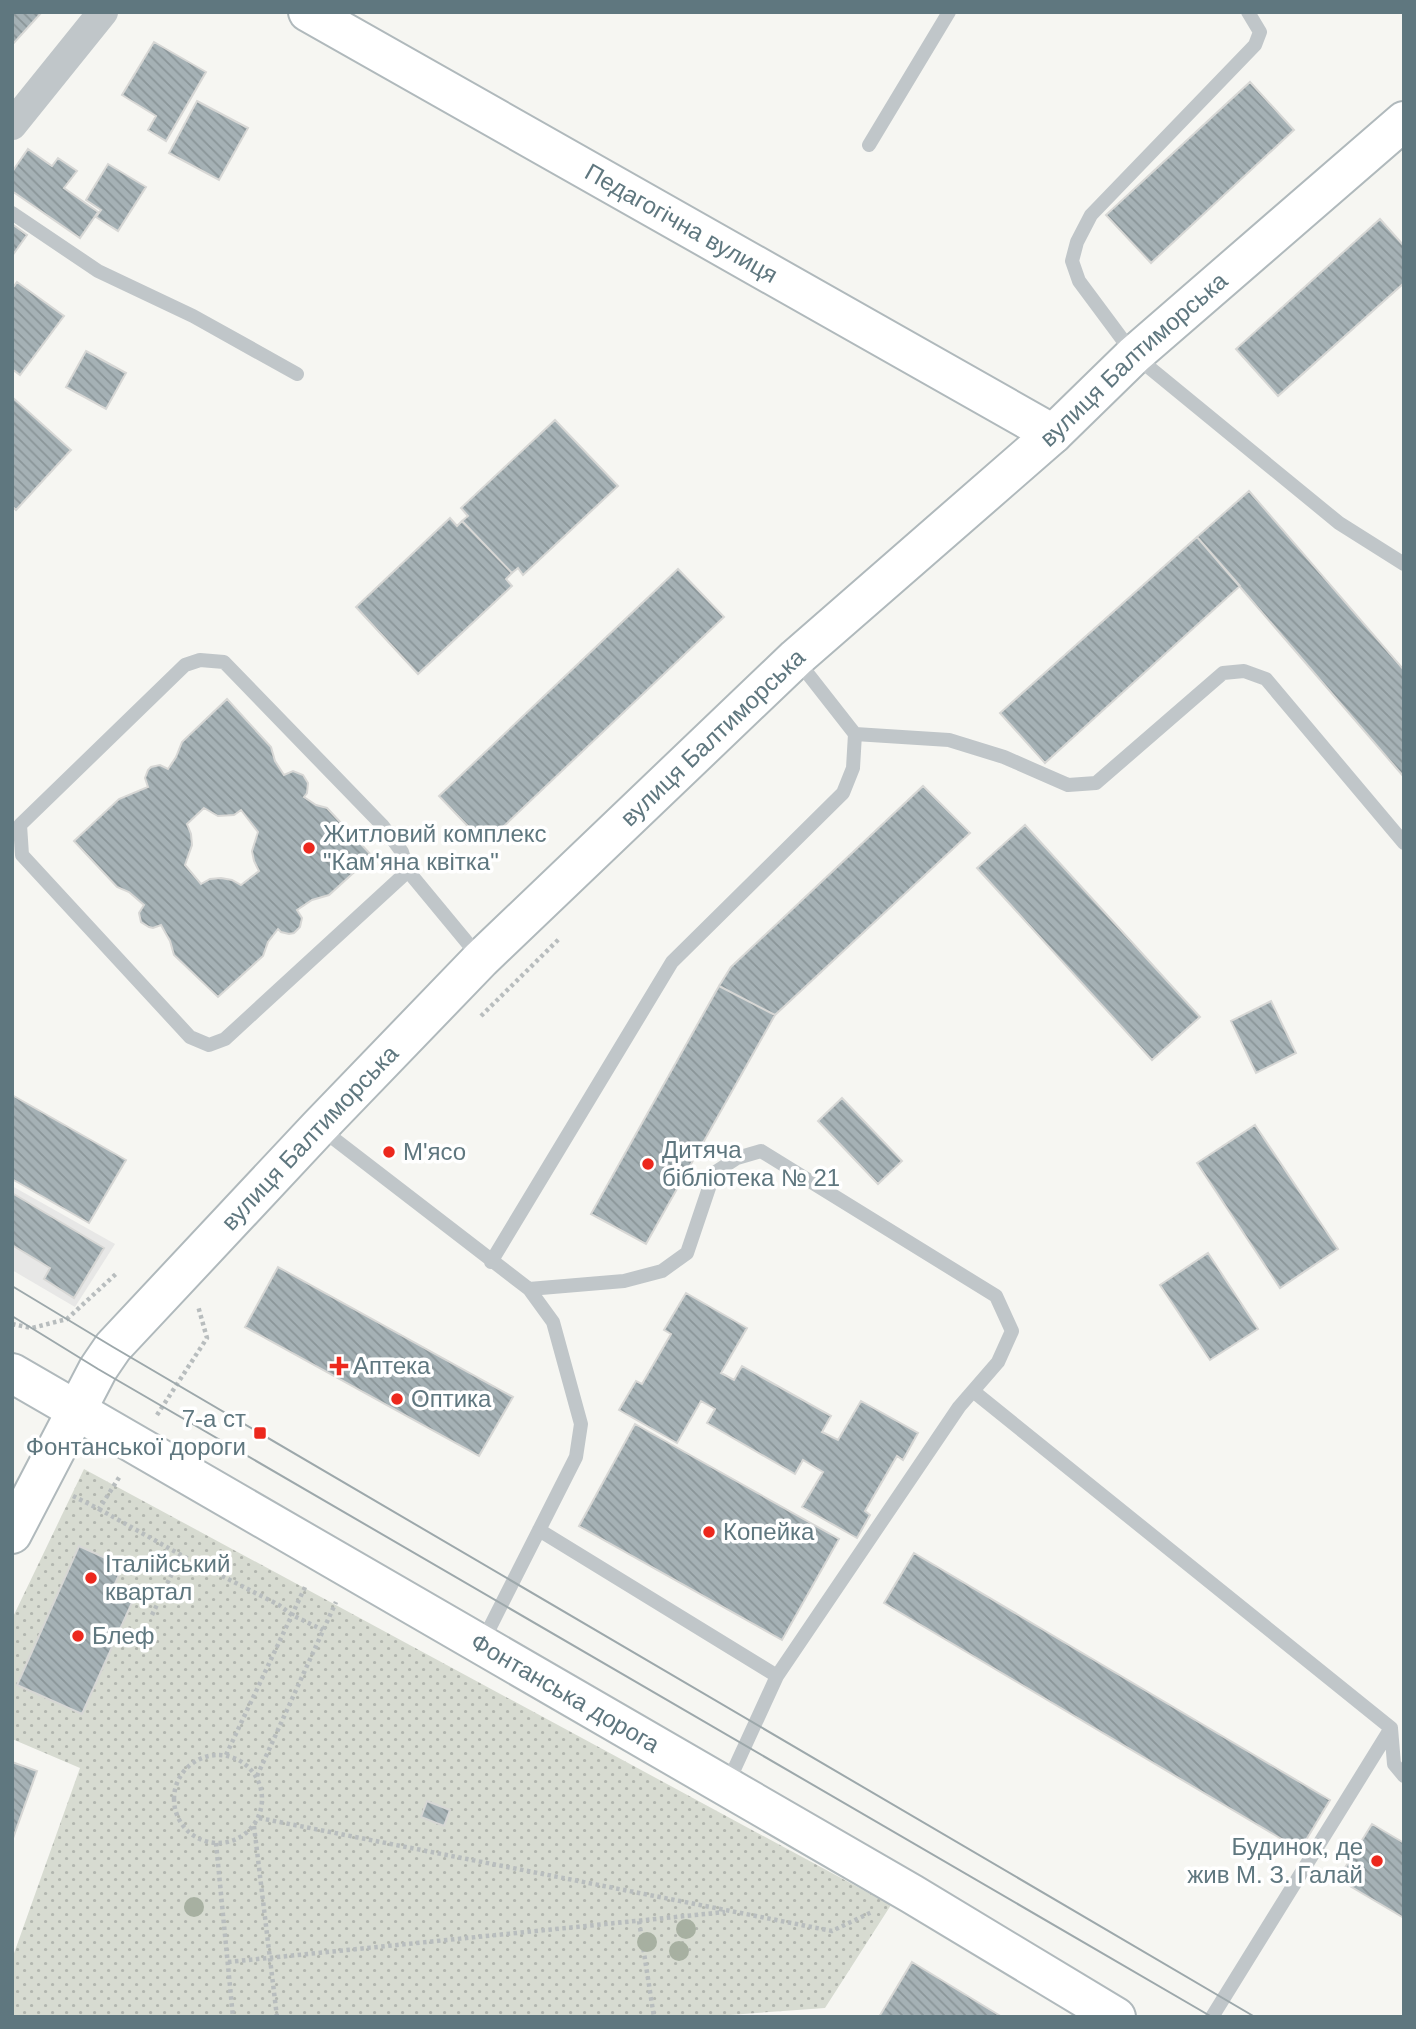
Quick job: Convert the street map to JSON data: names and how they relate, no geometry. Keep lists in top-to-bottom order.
{
  "streets": {
    "main road": ["Педагогічна вулиця", "вулиця Балтиморська", "Фонтанська дорога"]
  },
  "crossings": [
    ["Педагогічна вулиця", "вулиця Балтиморська"],
    ["вулиця Балтиморська", "Фонтанська дорога"]
  ],
  "places": {
    "other": [
      "Житловий комплекс \"Кам'яна квітка\"",
      "М'ясо",
      "Дитяча бібліотека № 21",
      "Оптика",
      "Копейка",
      "Італійський квартал",
      "Блеф",
      "Будинок, де жив М. З. Галай"
    ],
    "health": ["Аптека"],
    "transit": ["7-а ст Фонтанської дороги"]
  }
}
